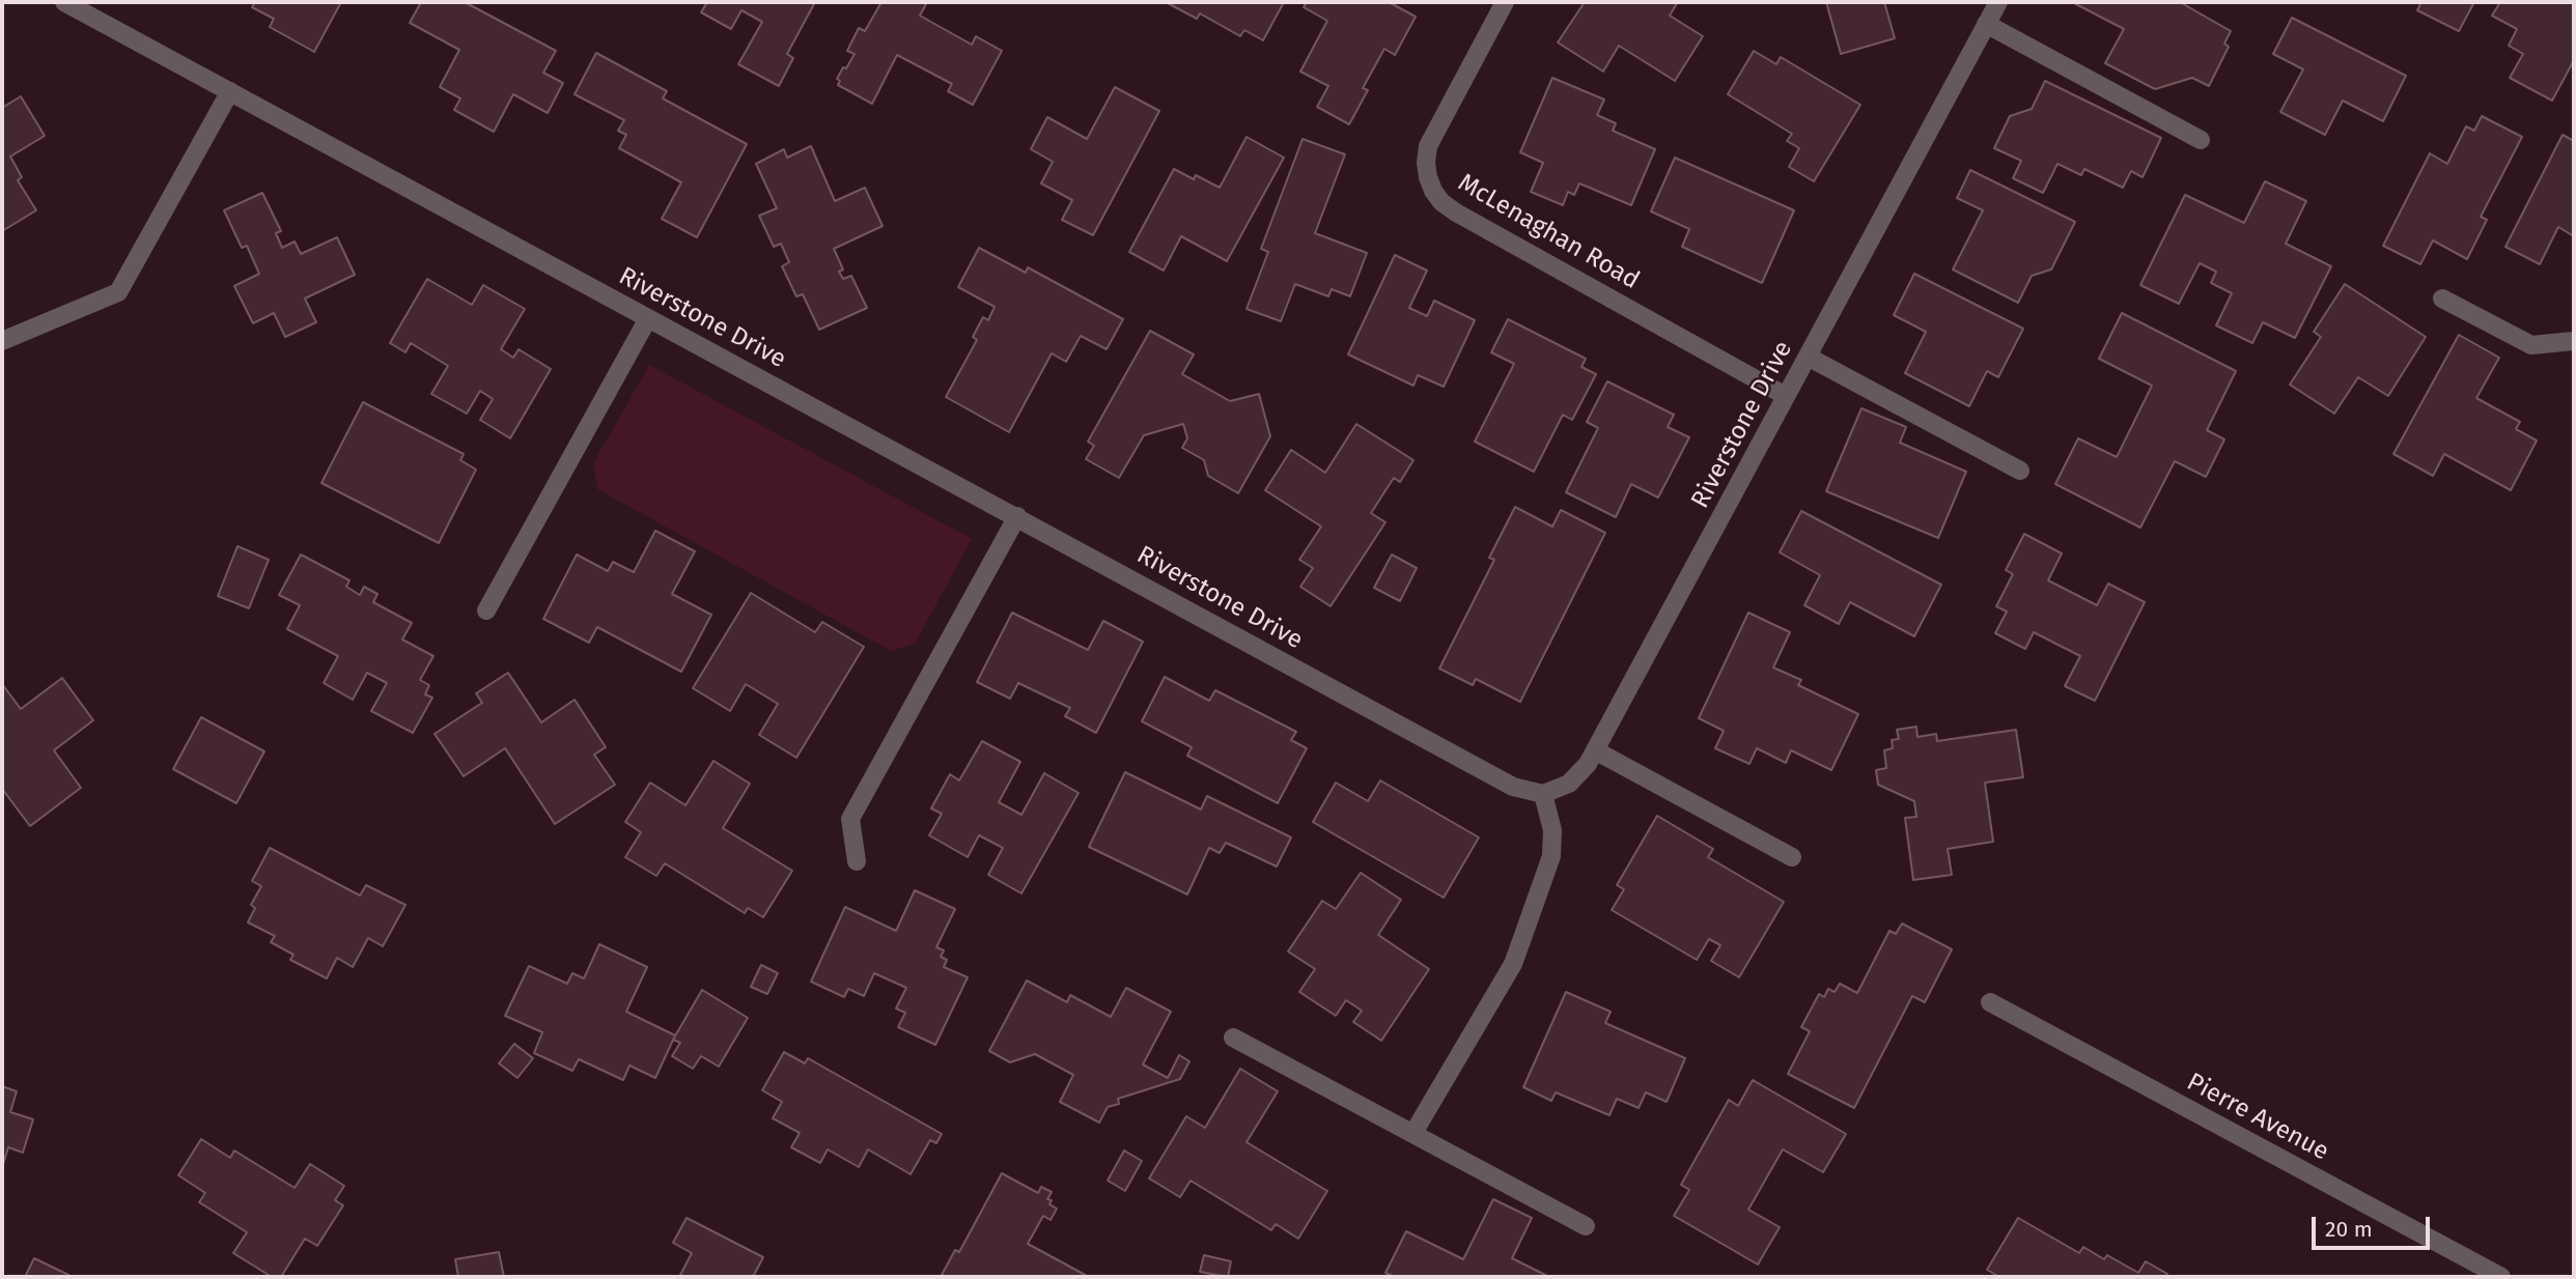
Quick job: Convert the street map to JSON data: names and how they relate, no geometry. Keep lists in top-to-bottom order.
{
  "streets": {
    "street": ["McLenaghan Road", "Riverstone Drive", "Pierre Avenue"]
  },
  "crossings": [
    ["McLenaghan Road", "Riverstone Drive"]
  ],
  "scale_bar": "20 m"
}
